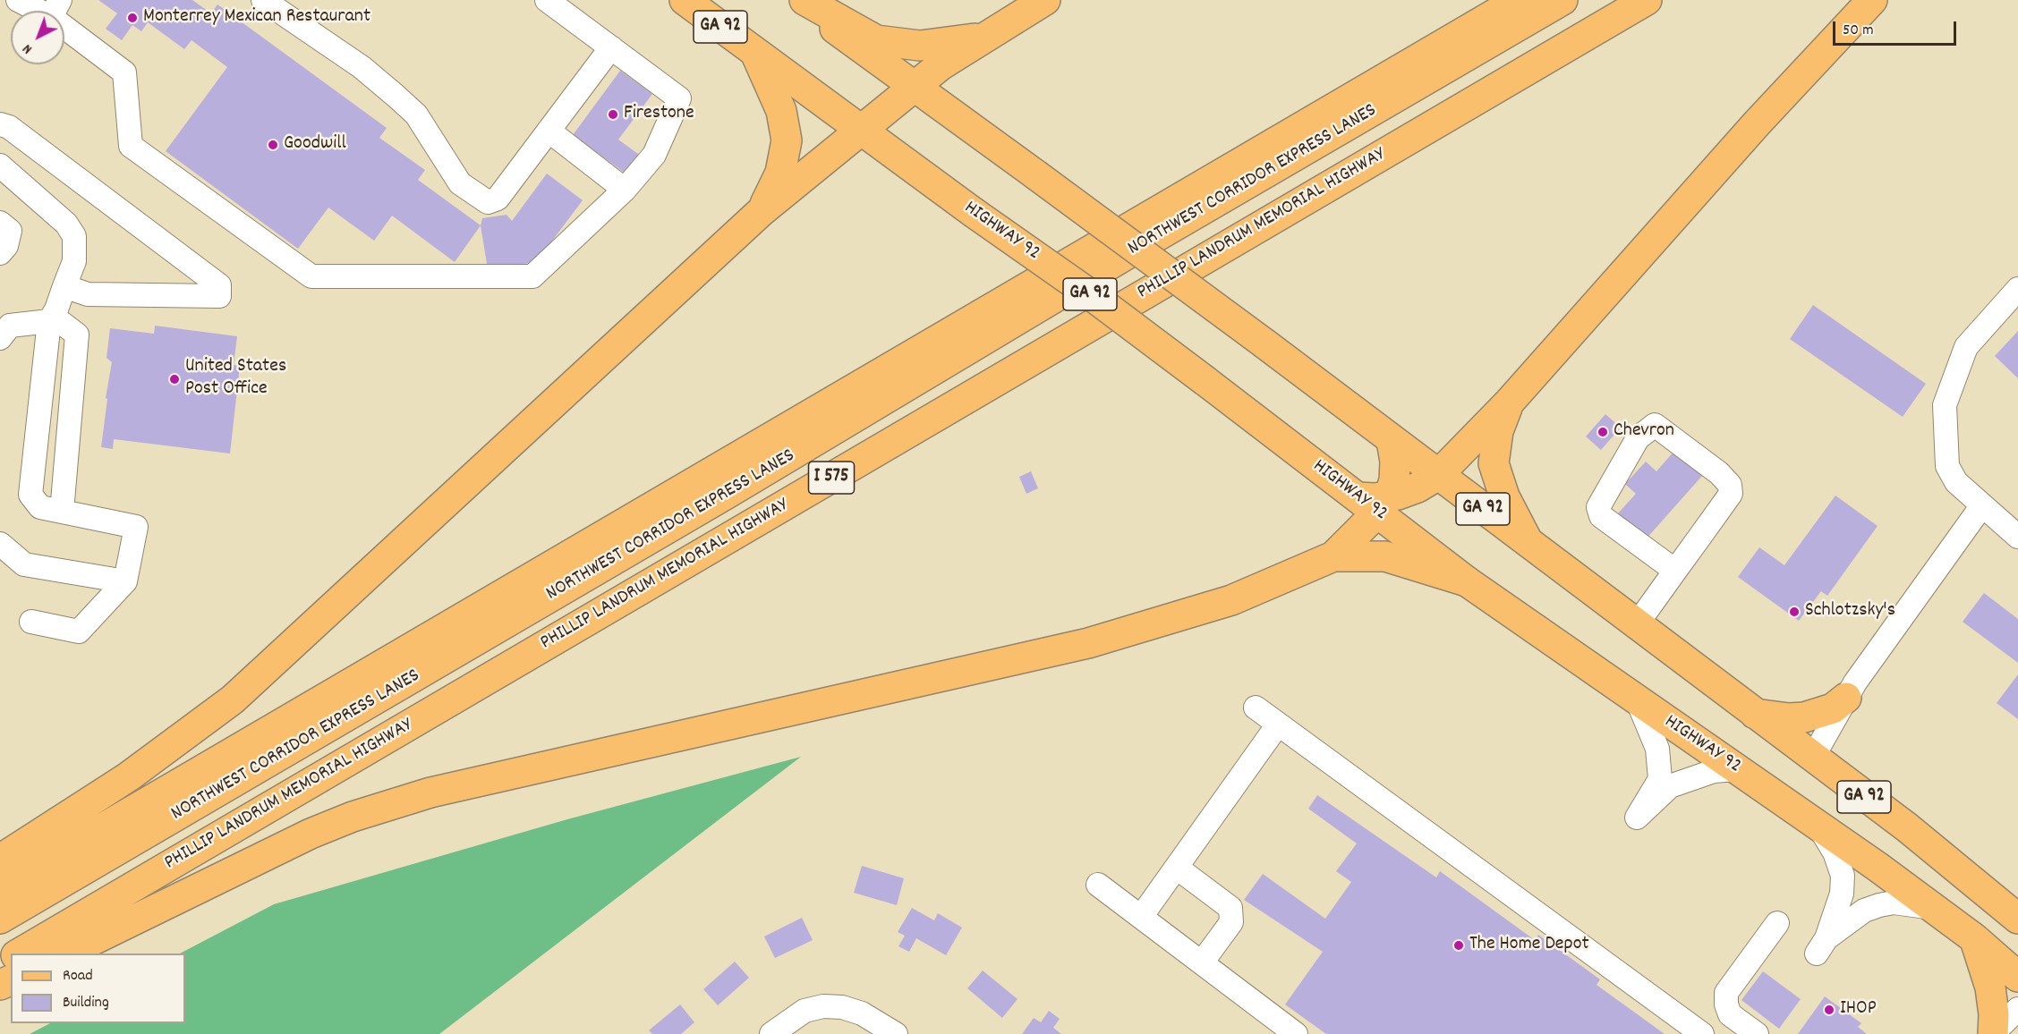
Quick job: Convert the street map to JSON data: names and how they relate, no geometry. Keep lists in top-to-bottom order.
{
  "streets": {
    "main road": [
      "GA 92",
      "NORTHWEST CORRIDOR EXPRESS LANES",
      "PHILLIP LANDRUM MEMORIAL HIGHWAY",
      "HIGHWAY 92",
      "I 575"
    ]
  },
  "places": [
    "Monterrey Mexican Restaurant",
    "Firestone",
    "Goodwill",
    "United States Post Office",
    "Chevron",
    "Schlotzsky's",
    "The Home Depot",
    "IHOP"
  ],
  "legend": ["Road", "Building"],
  "scale_bar": "50 m",
  "north": "bottom left"
}
